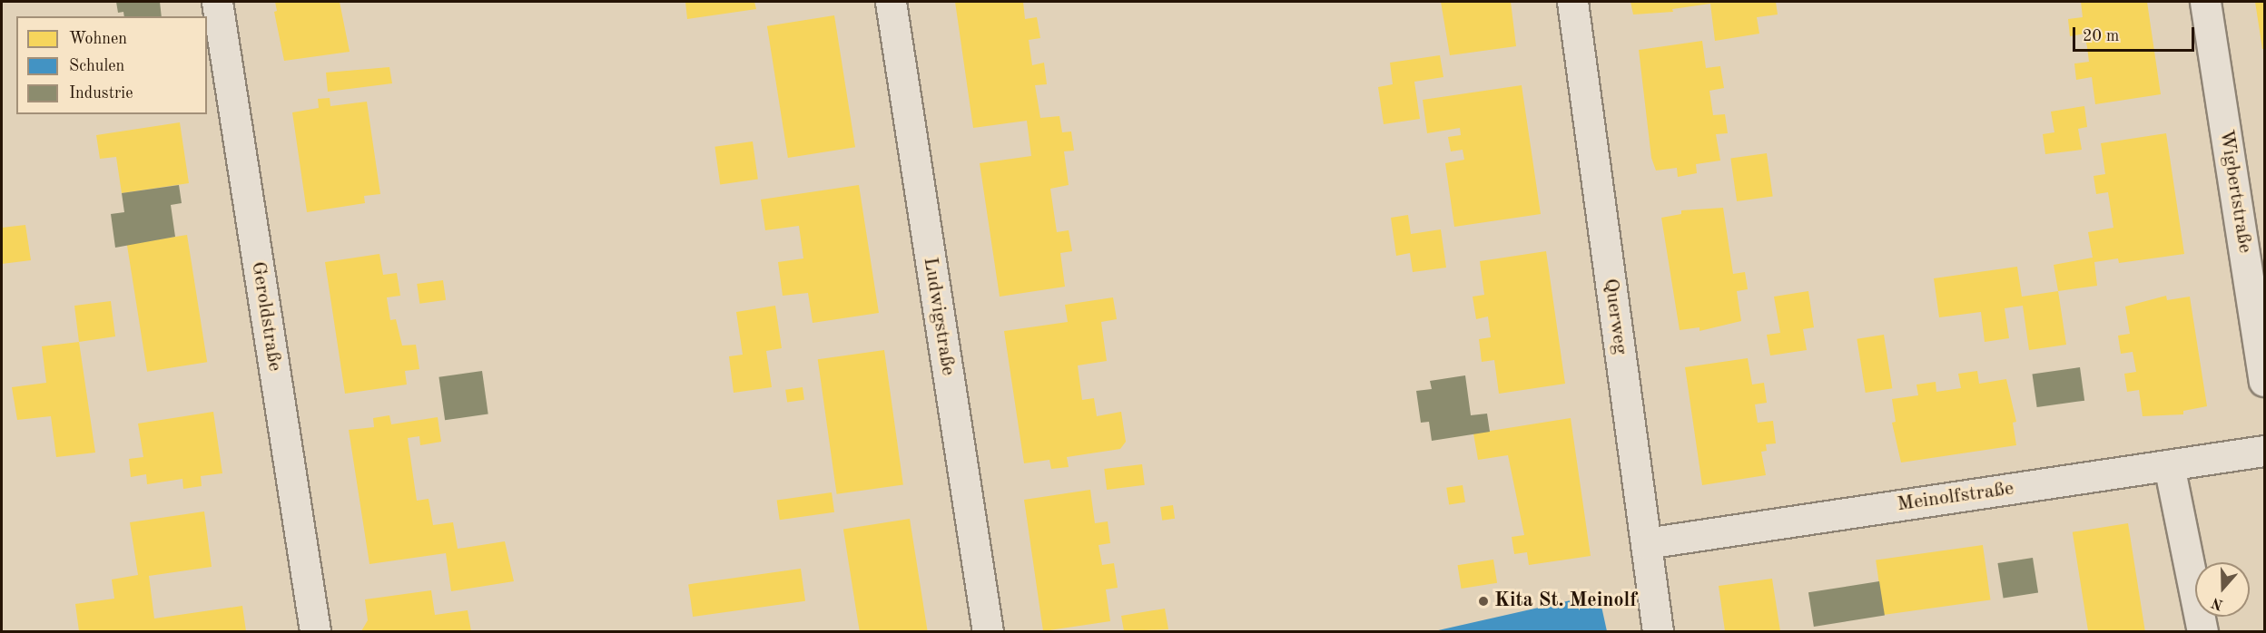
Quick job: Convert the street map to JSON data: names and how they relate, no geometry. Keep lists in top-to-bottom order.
{
  "streets": {
    "street": [
      "Wigbertstraße",
      "Geroldstraße",
      "Ludwigstraße",
      "Querweg",
      "Meinolfstraße"
    ]
  },
  "crossings": [
    ["Querweg", "Meinolfstraße"]
  ],
  "places": ["Kita St. Meinolf"],
  "legend": ["Wohnen", "Schulen", "Industrie"],
  "scale_bar": "20 m",
  "north": "bottom"
}
